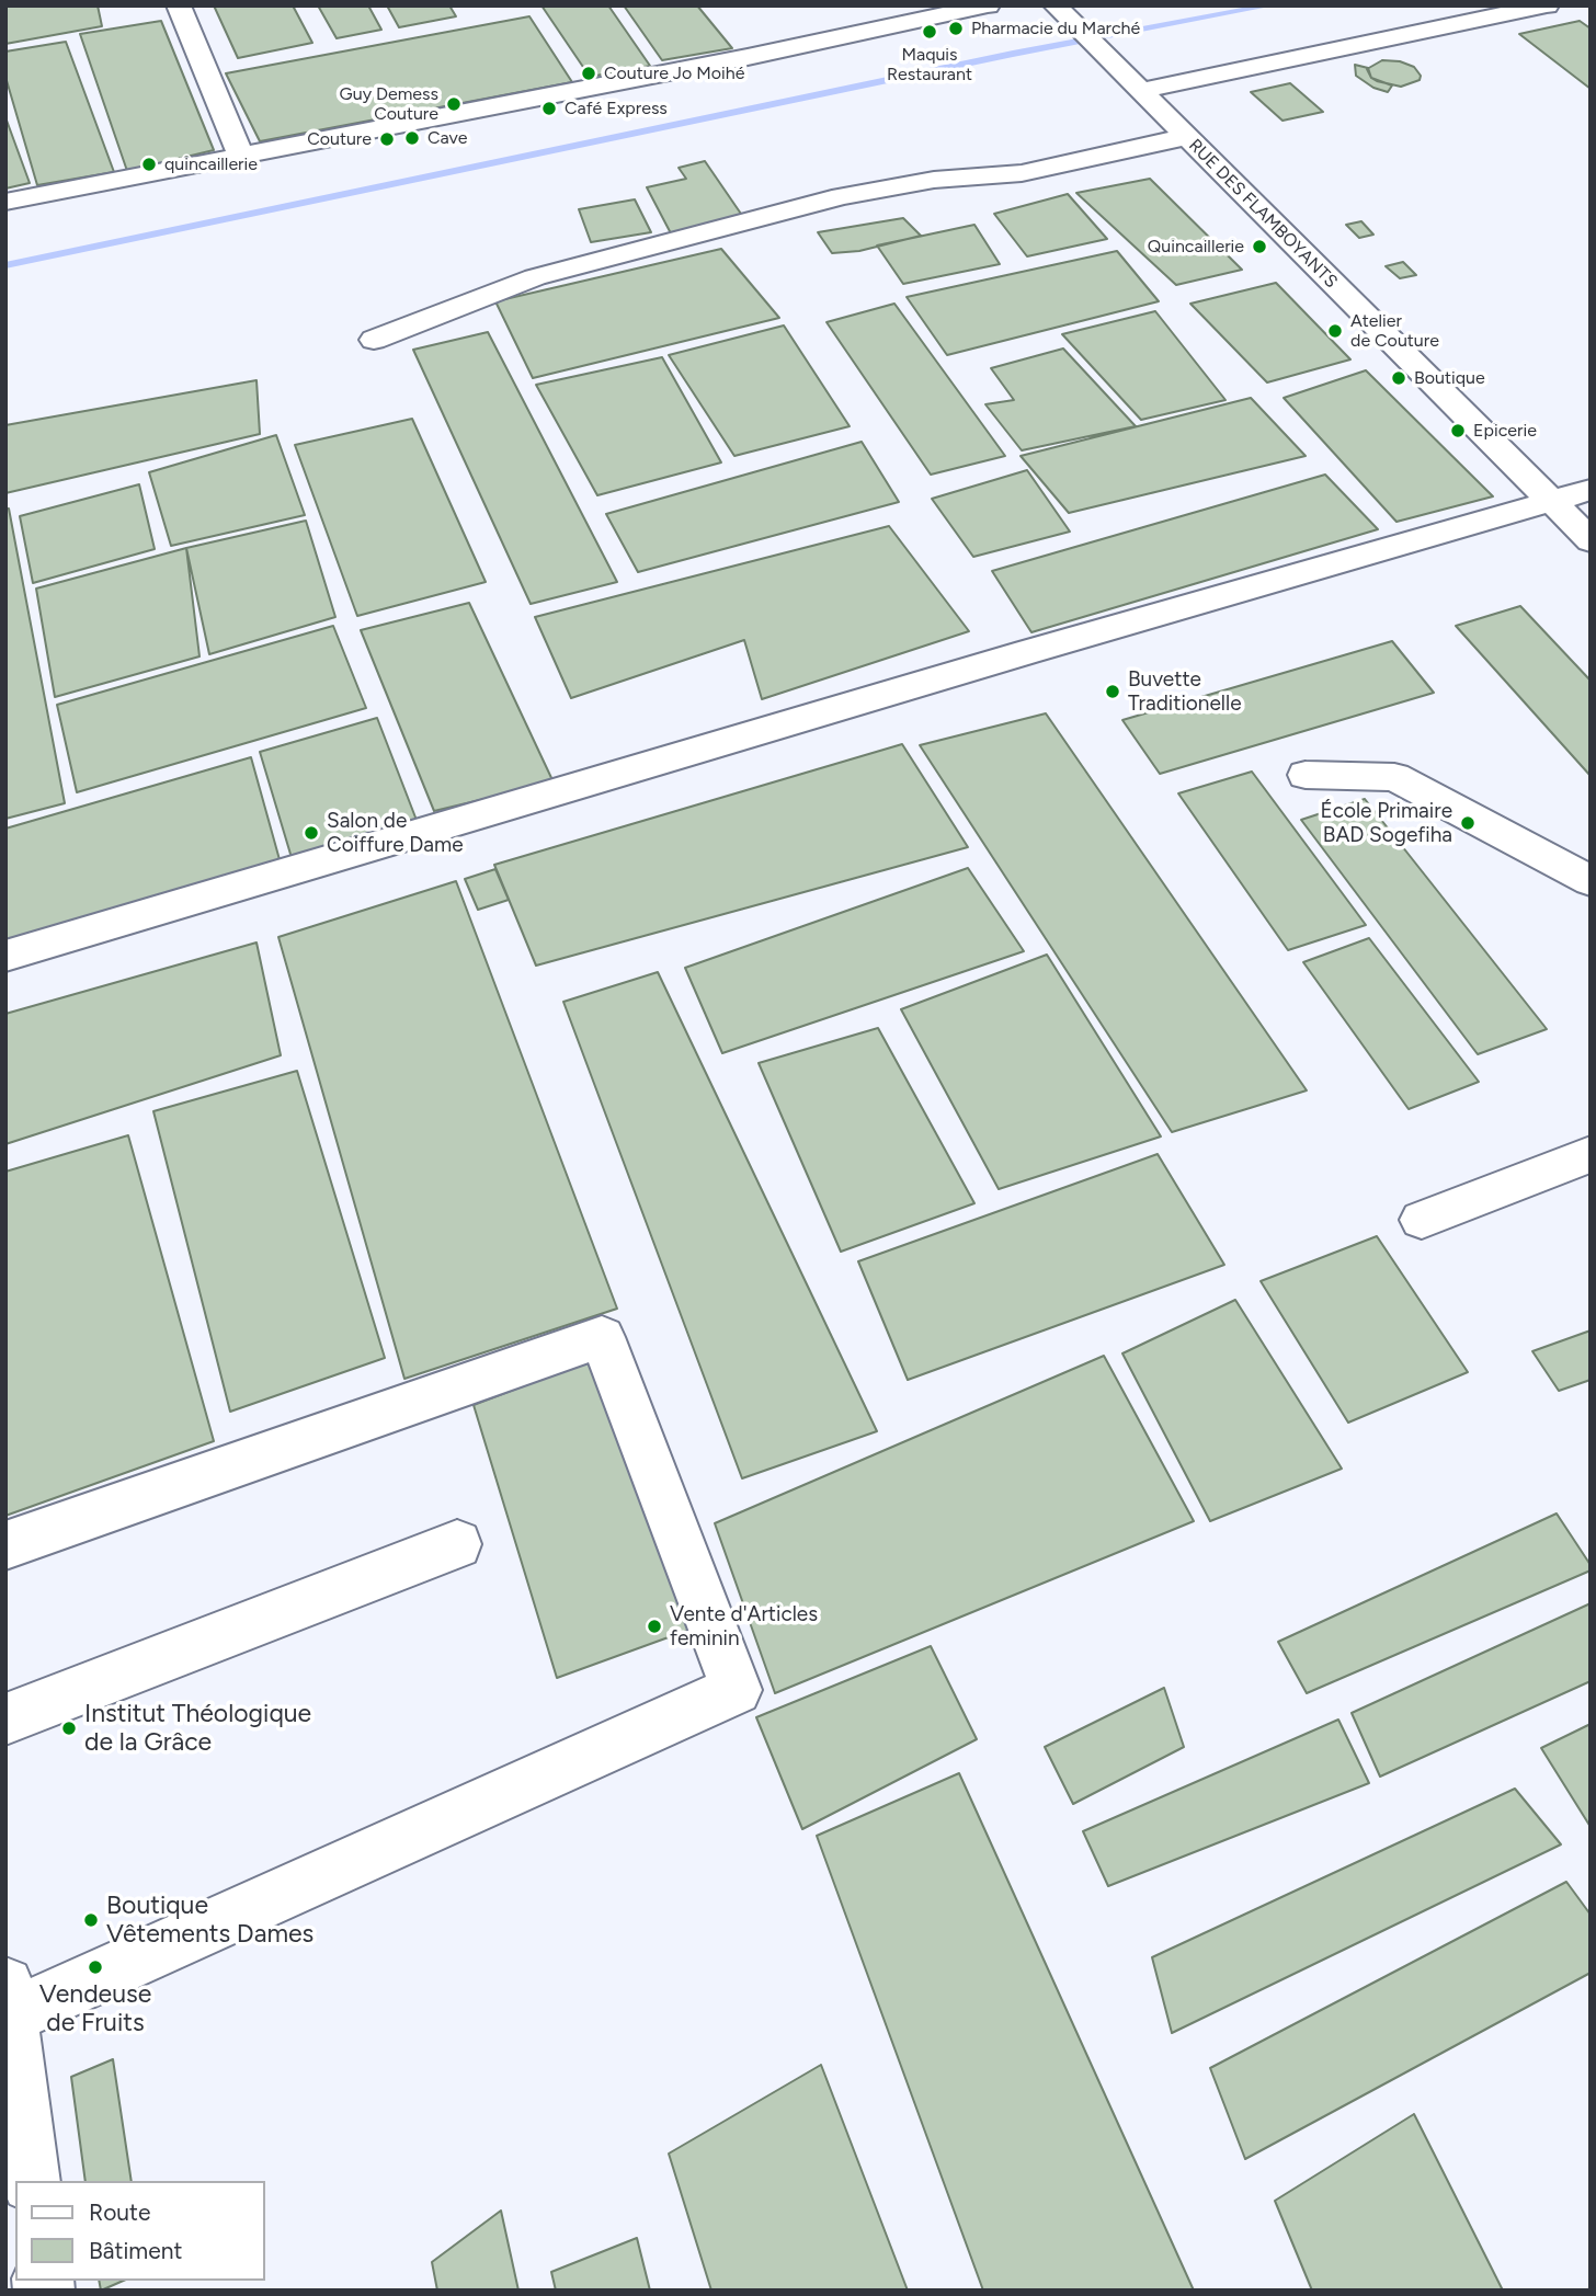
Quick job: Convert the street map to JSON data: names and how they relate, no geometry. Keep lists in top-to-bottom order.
{
  "streets": {
    "street": ["RUE DES FLAMBOYANTS"]
  },
  "places": [
    "Pharmacie du Marché",
    "Maquis Restaurant",
    "Couture Jo Moihé",
    "Guy Demess Couture",
    "Café Express",
    "Cave",
    "Couture",
    "quincaillerie",
    "Quincaillerie",
    "Atelier de Couture",
    "Boutique",
    "Epicerie",
    "Buvette Traditionelle",
    "École Primaire BAD Sogefiha",
    "Salon de Coiffure Dame",
    "Vente d'Articles feminin",
    "Institut Théologique de la Grâce",
    "Boutique Vêtements Dames",
    "Vendeuse de Fruits"
  ],
  "legend": ["Route", "Bâtiment"]
}
